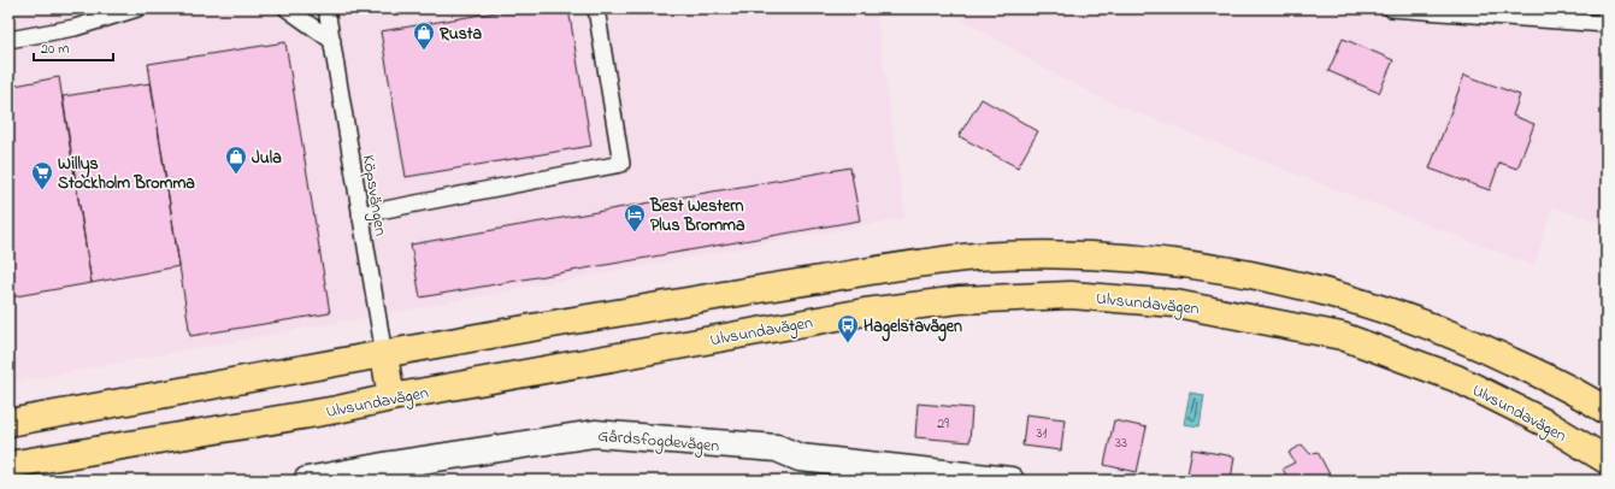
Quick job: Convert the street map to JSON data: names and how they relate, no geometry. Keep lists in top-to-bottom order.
{
  "streets": {
    "main road": ["Ulvsundavägen"],
    "street": ["Gårdsfogdevägen"],
    "lane": ["Köpsvängen"]
  },
  "places": {
    "shop": ["Rusta", "Jula"],
    "supermarket": ["Willys Stockholm Bromma"],
    "hotel": ["Best Western Plus Bromma"],
    "bus stop": ["Hagelstavägen"]
  },
  "house_numbers": ["29", "31", "33"],
  "scale_bar": "20 m"
}
